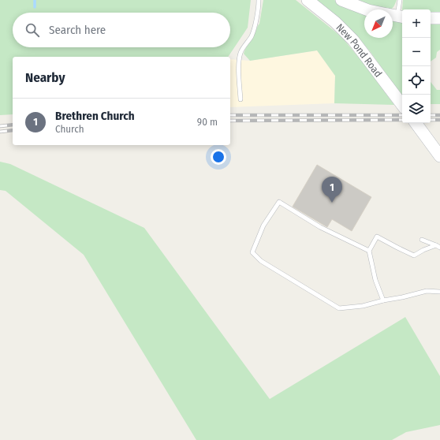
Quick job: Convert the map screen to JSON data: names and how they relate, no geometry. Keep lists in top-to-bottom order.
{
  "streets": {
    "main road": ["New Pond Road"]
  },
  "north": "bottom left",
  "page": {
    "map_buttons": ["+", "−"],
    "search": "Search here",
    "heading": "Nearby",
    "list": [
      {
        "mark": "1",
        "name": "Brethren Church",
        "note": "Church",
        "value": "90 m"
      }
    ],
    "pins": "1"
  }
}
